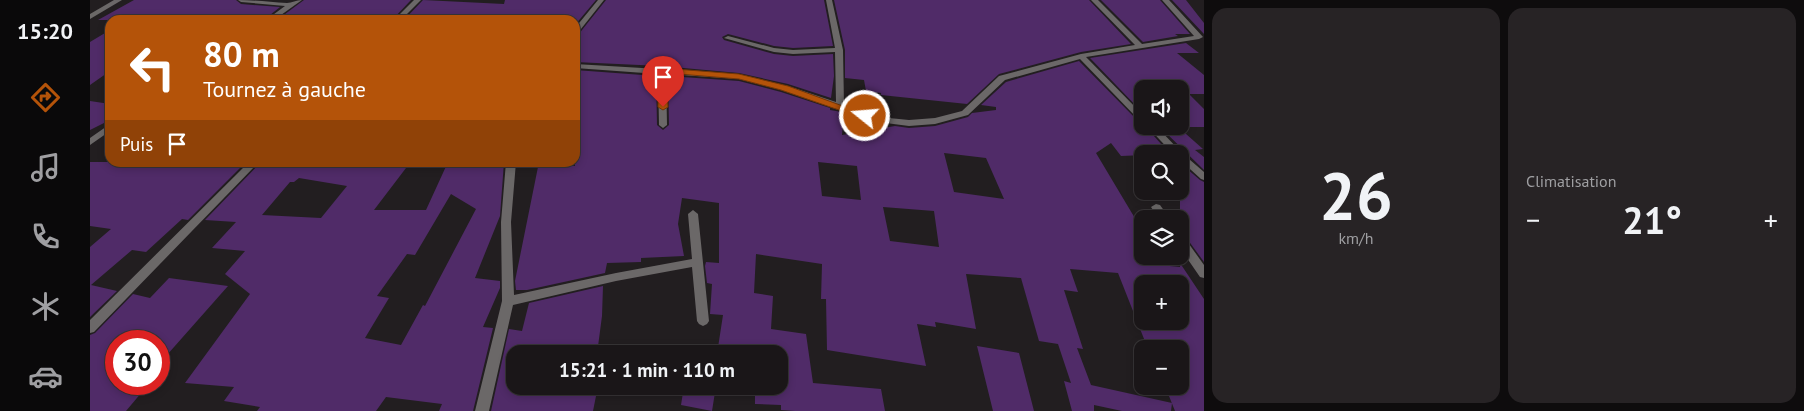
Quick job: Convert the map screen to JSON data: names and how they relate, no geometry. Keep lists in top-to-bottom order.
{
  "page": {
    "tabs": "15:20",
    "tile": [
      ["26", "km/h"],
      "Climatisation"
    ],
    "turn": ["80 m", "Tournez à gauche"],
    "map_buttons": ["+", "−"],
    "then": "Puis",
    "heat": ["−", "21°", "+"],
    "limit": "30",
    "trip": "15:21 · 1 min · 110 m"
  }
}
